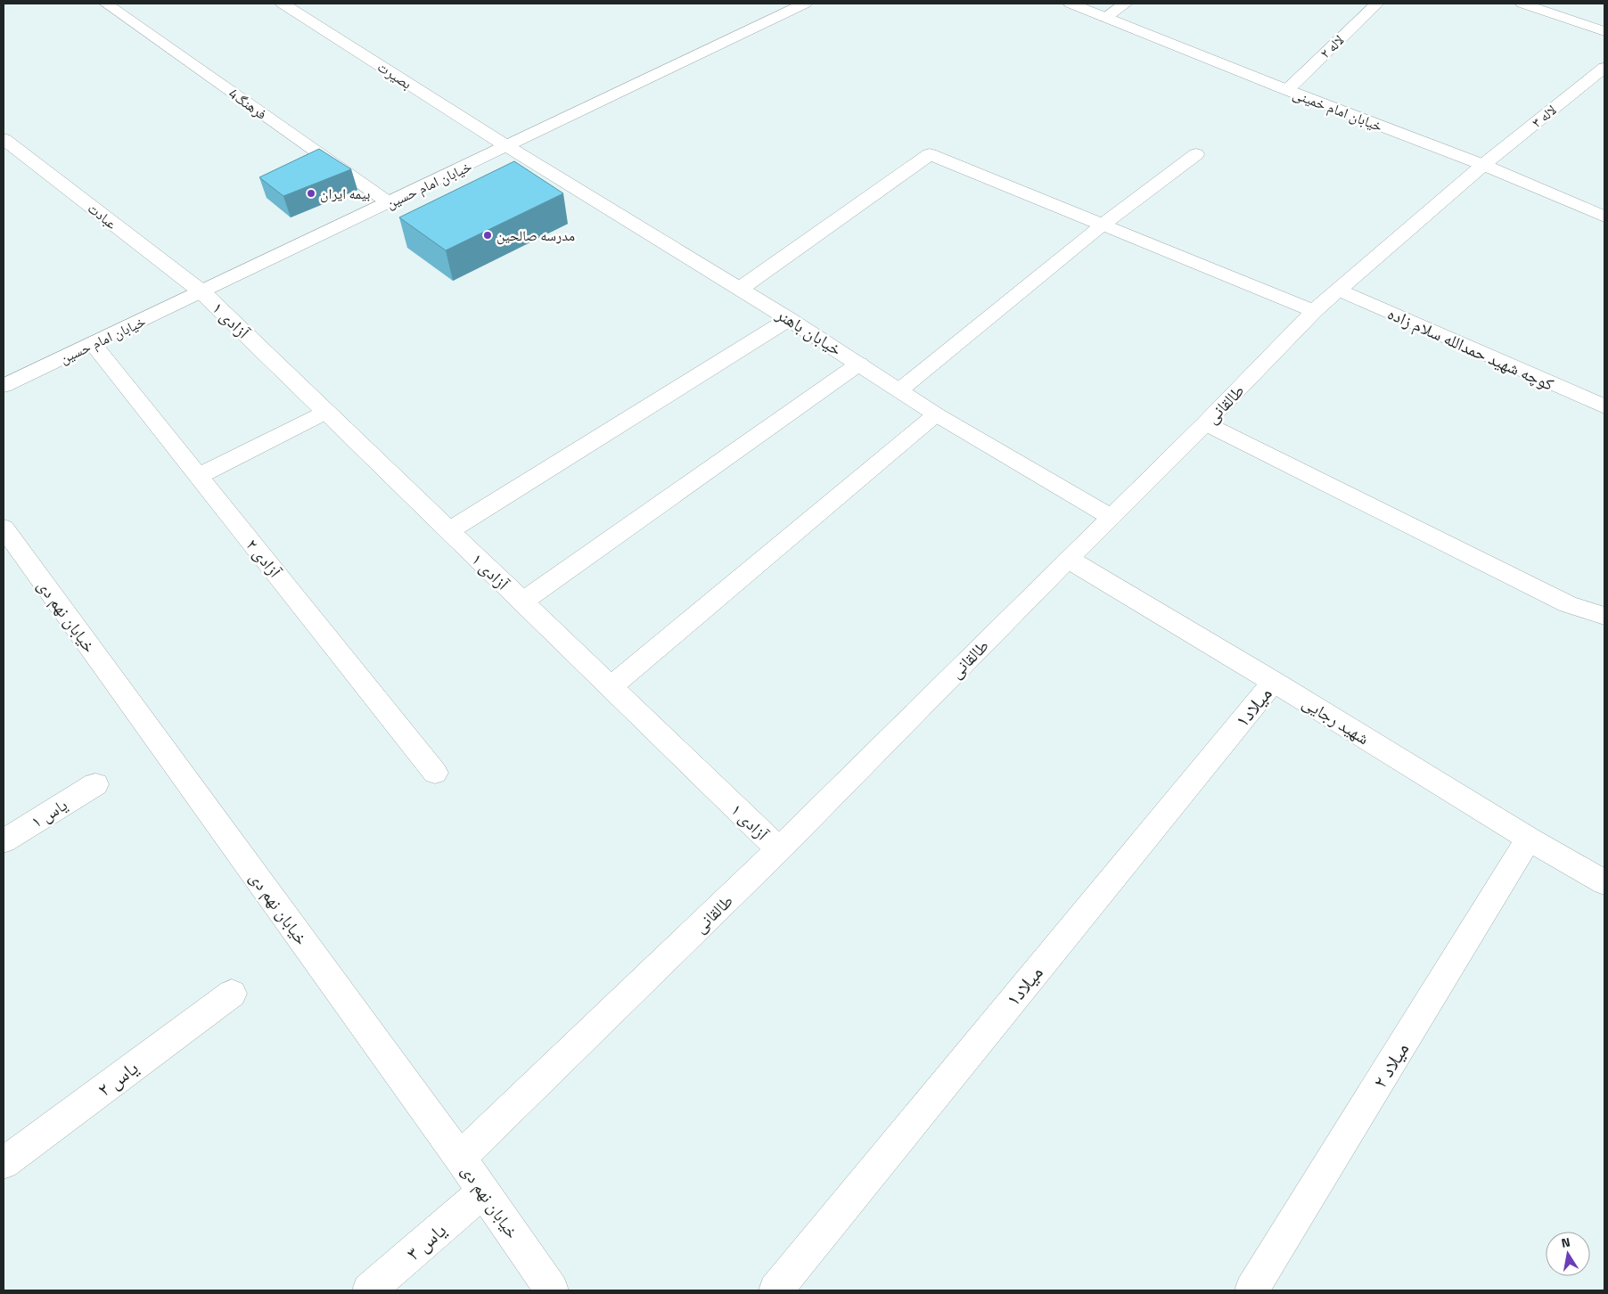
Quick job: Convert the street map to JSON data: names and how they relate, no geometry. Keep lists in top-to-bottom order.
{
  "streets": {
    "street": [
      "لاله ۲",
      "بصیرت",
      "فرهنگ4",
      "خیابان امام خمینی",
      "لاله ۳",
      "خیابان امام حسین",
      "عبادت",
      "آزادی ۱",
      "خیابان باهنر",
      "کوچه شهید حمدالله سلام زاده",
      "طالقانی",
      "آزادی ۲",
      "خیابان نهم دی",
      "میلاد۱",
      "شهید رجایی",
      "یاس ۱",
      "میلاد ۲",
      "یاس ۲",
      "یاس ۳"
    ]
  },
  "crossings": [
    ["لاله ۲", "خیابان امام خمینی"],
    ["بصیرت", "خیابان امام حسین"],
    ["بصیرت", "خیابان باهنر"],
    ["فرهنگ4", "خیابان امام حسین"],
    ["خیابان امام خمینی", "لاله ۳"],
    ["خیابان امام خمینی", "طالقانی"],
    ["لاله ۳", "طالقانی"],
    ["خیابان امام حسین", "عبادت"],
    ["خیابان امام حسین", "آزادی ۱"],
    ["خیابان امام حسین", "خیابان باهنر"],
    ["خیابان امام حسین", "آزادی ۲"],
    ["عبادت", "آزادی ۱"],
    ["آزادی ۱", "طالقانی"],
    ["خیابان باهنر", "طالقانی"],
    ["کوچه شهید حمدالله سلام زاده", "طالقانی"],
    ["طالقانی", "خیابان نهم دی"],
    ["طالقانی", "شهید رجایی"],
    ["خیابان نهم دی", "یاس ۳"],
    ["میلاد۱", "شهید رجایی"],
    ["شهید رجایی", "میلاد ۲"]
  ],
  "places": ["بیمه ایران", "مدرسه صالحین"],
  "north": "top"
}
